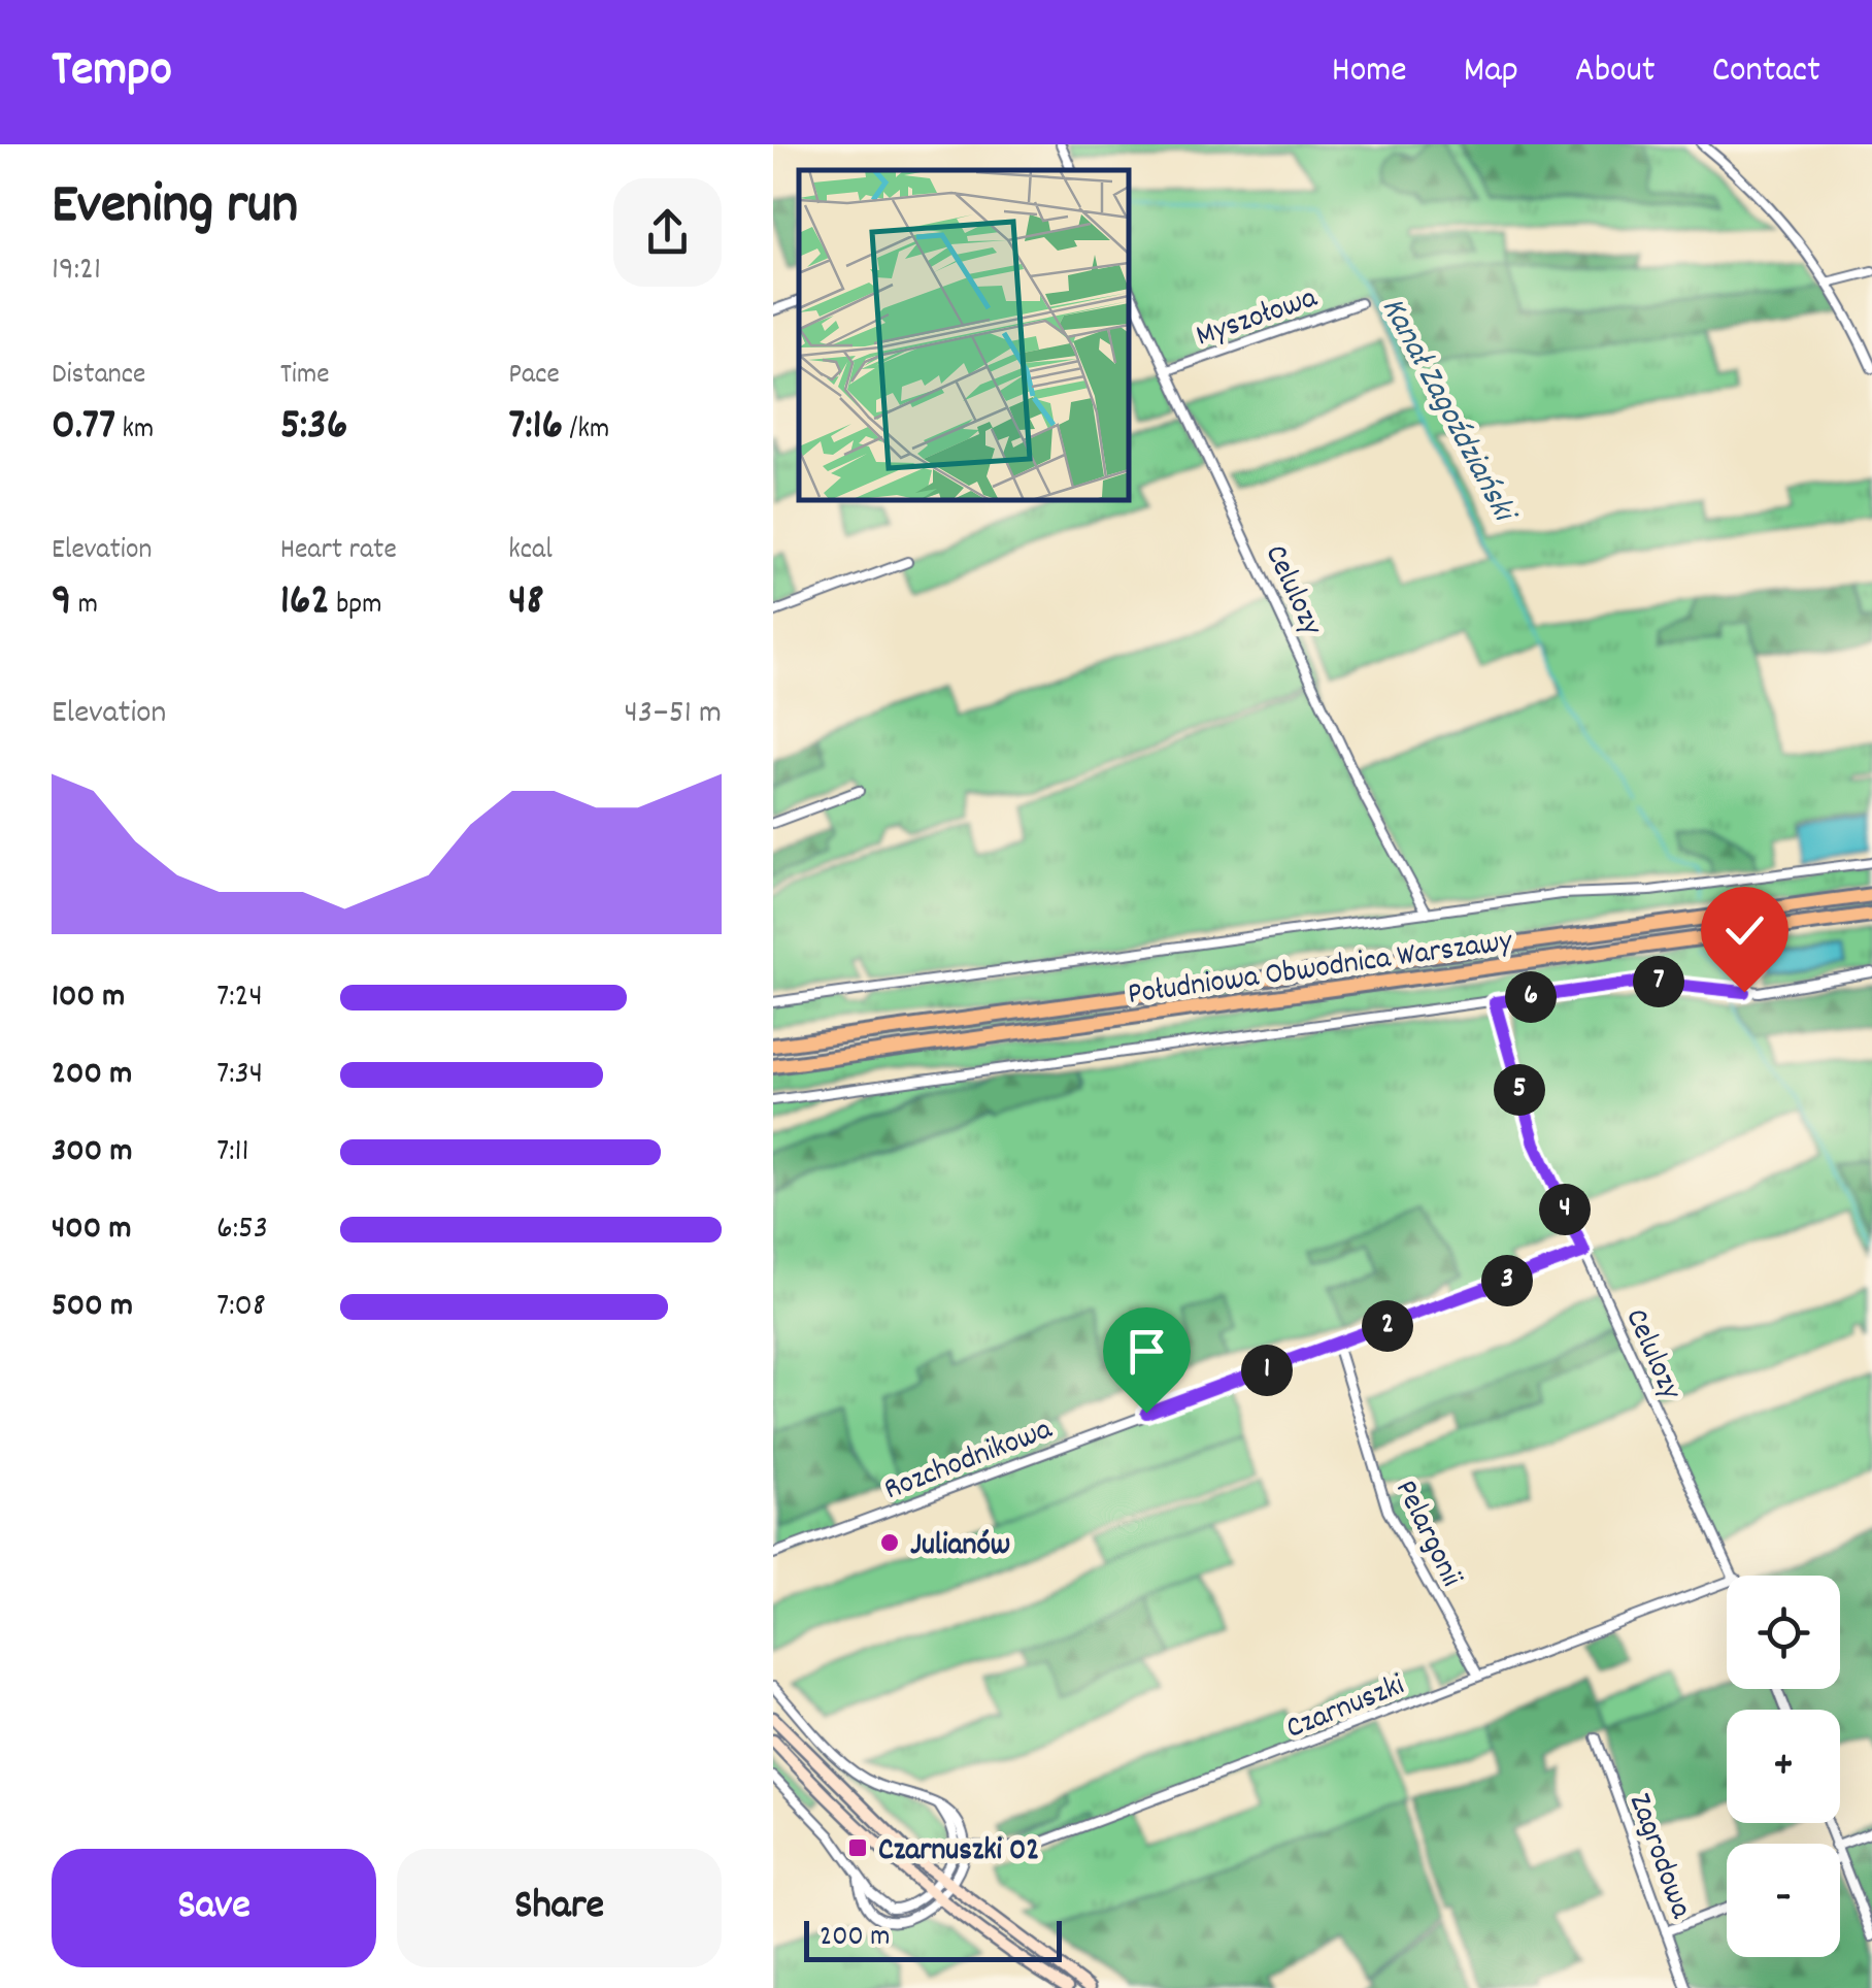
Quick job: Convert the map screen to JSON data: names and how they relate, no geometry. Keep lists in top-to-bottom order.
{
  "streets": {
    "highway": ["Południowa Obwodnica Warszawy"],
    "street": [
      "Myszołowa",
      "Celulozy",
      "Rozchodnikowa",
      "Pelargonii",
      "Czarnuszki",
      "Zagrodowa"
    ]
  },
  "crossings": [
    ["Myszołowa", "Celulozy"],
    ["Celulozy", "Rozchodnikowa"],
    ["Rozchodnikowa", "Pelargonii"],
    ["Pelargonii", "Czarnuszki"]
  ],
  "water": ["Kanał Zagoździański"],
  "places": {
    "other": ["Julianów"],
    "transit": ["Czarnuszki 02"]
  },
  "scale_bar": "200 m",
  "page": {
    "header": "Tempo",
    "nav": [
      "Home",
      "Map",
      "About",
      "Contact"
    ],
    "heading": ["Evening run", "19:21"],
    "stats": [
      ["Distance", "0.77 km"],
      ["Time", "5:36"],
      ["Pace", "7:16 /km"],
      ["Elevation", "9 m"],
      ["Heart rate", "162 bpm"],
      ["kcal", "48"]
    ],
    "chart": ["Elevation", "43–51 m"],
    "pins": [
      "7",
      "6",
      "5",
      "4",
      "3",
      "2",
      "1"
    ],
    "list": [
      {
        "name": "100 m",
        "note": "7:24"
      },
      {
        "name": "200 m",
        "note": "7:34"
      },
      {
        "name": "300 m",
        "note": "7:11"
      },
      {
        "name": "400 m",
        "note": "6:53"
      },
      {
        "name": "500 m",
        "note": "7:08"
      }
    ],
    "map_buttons": ["+", "−"],
    "buttons": ["Save", "Share"],
    "scale": "200 m"
  }
}
